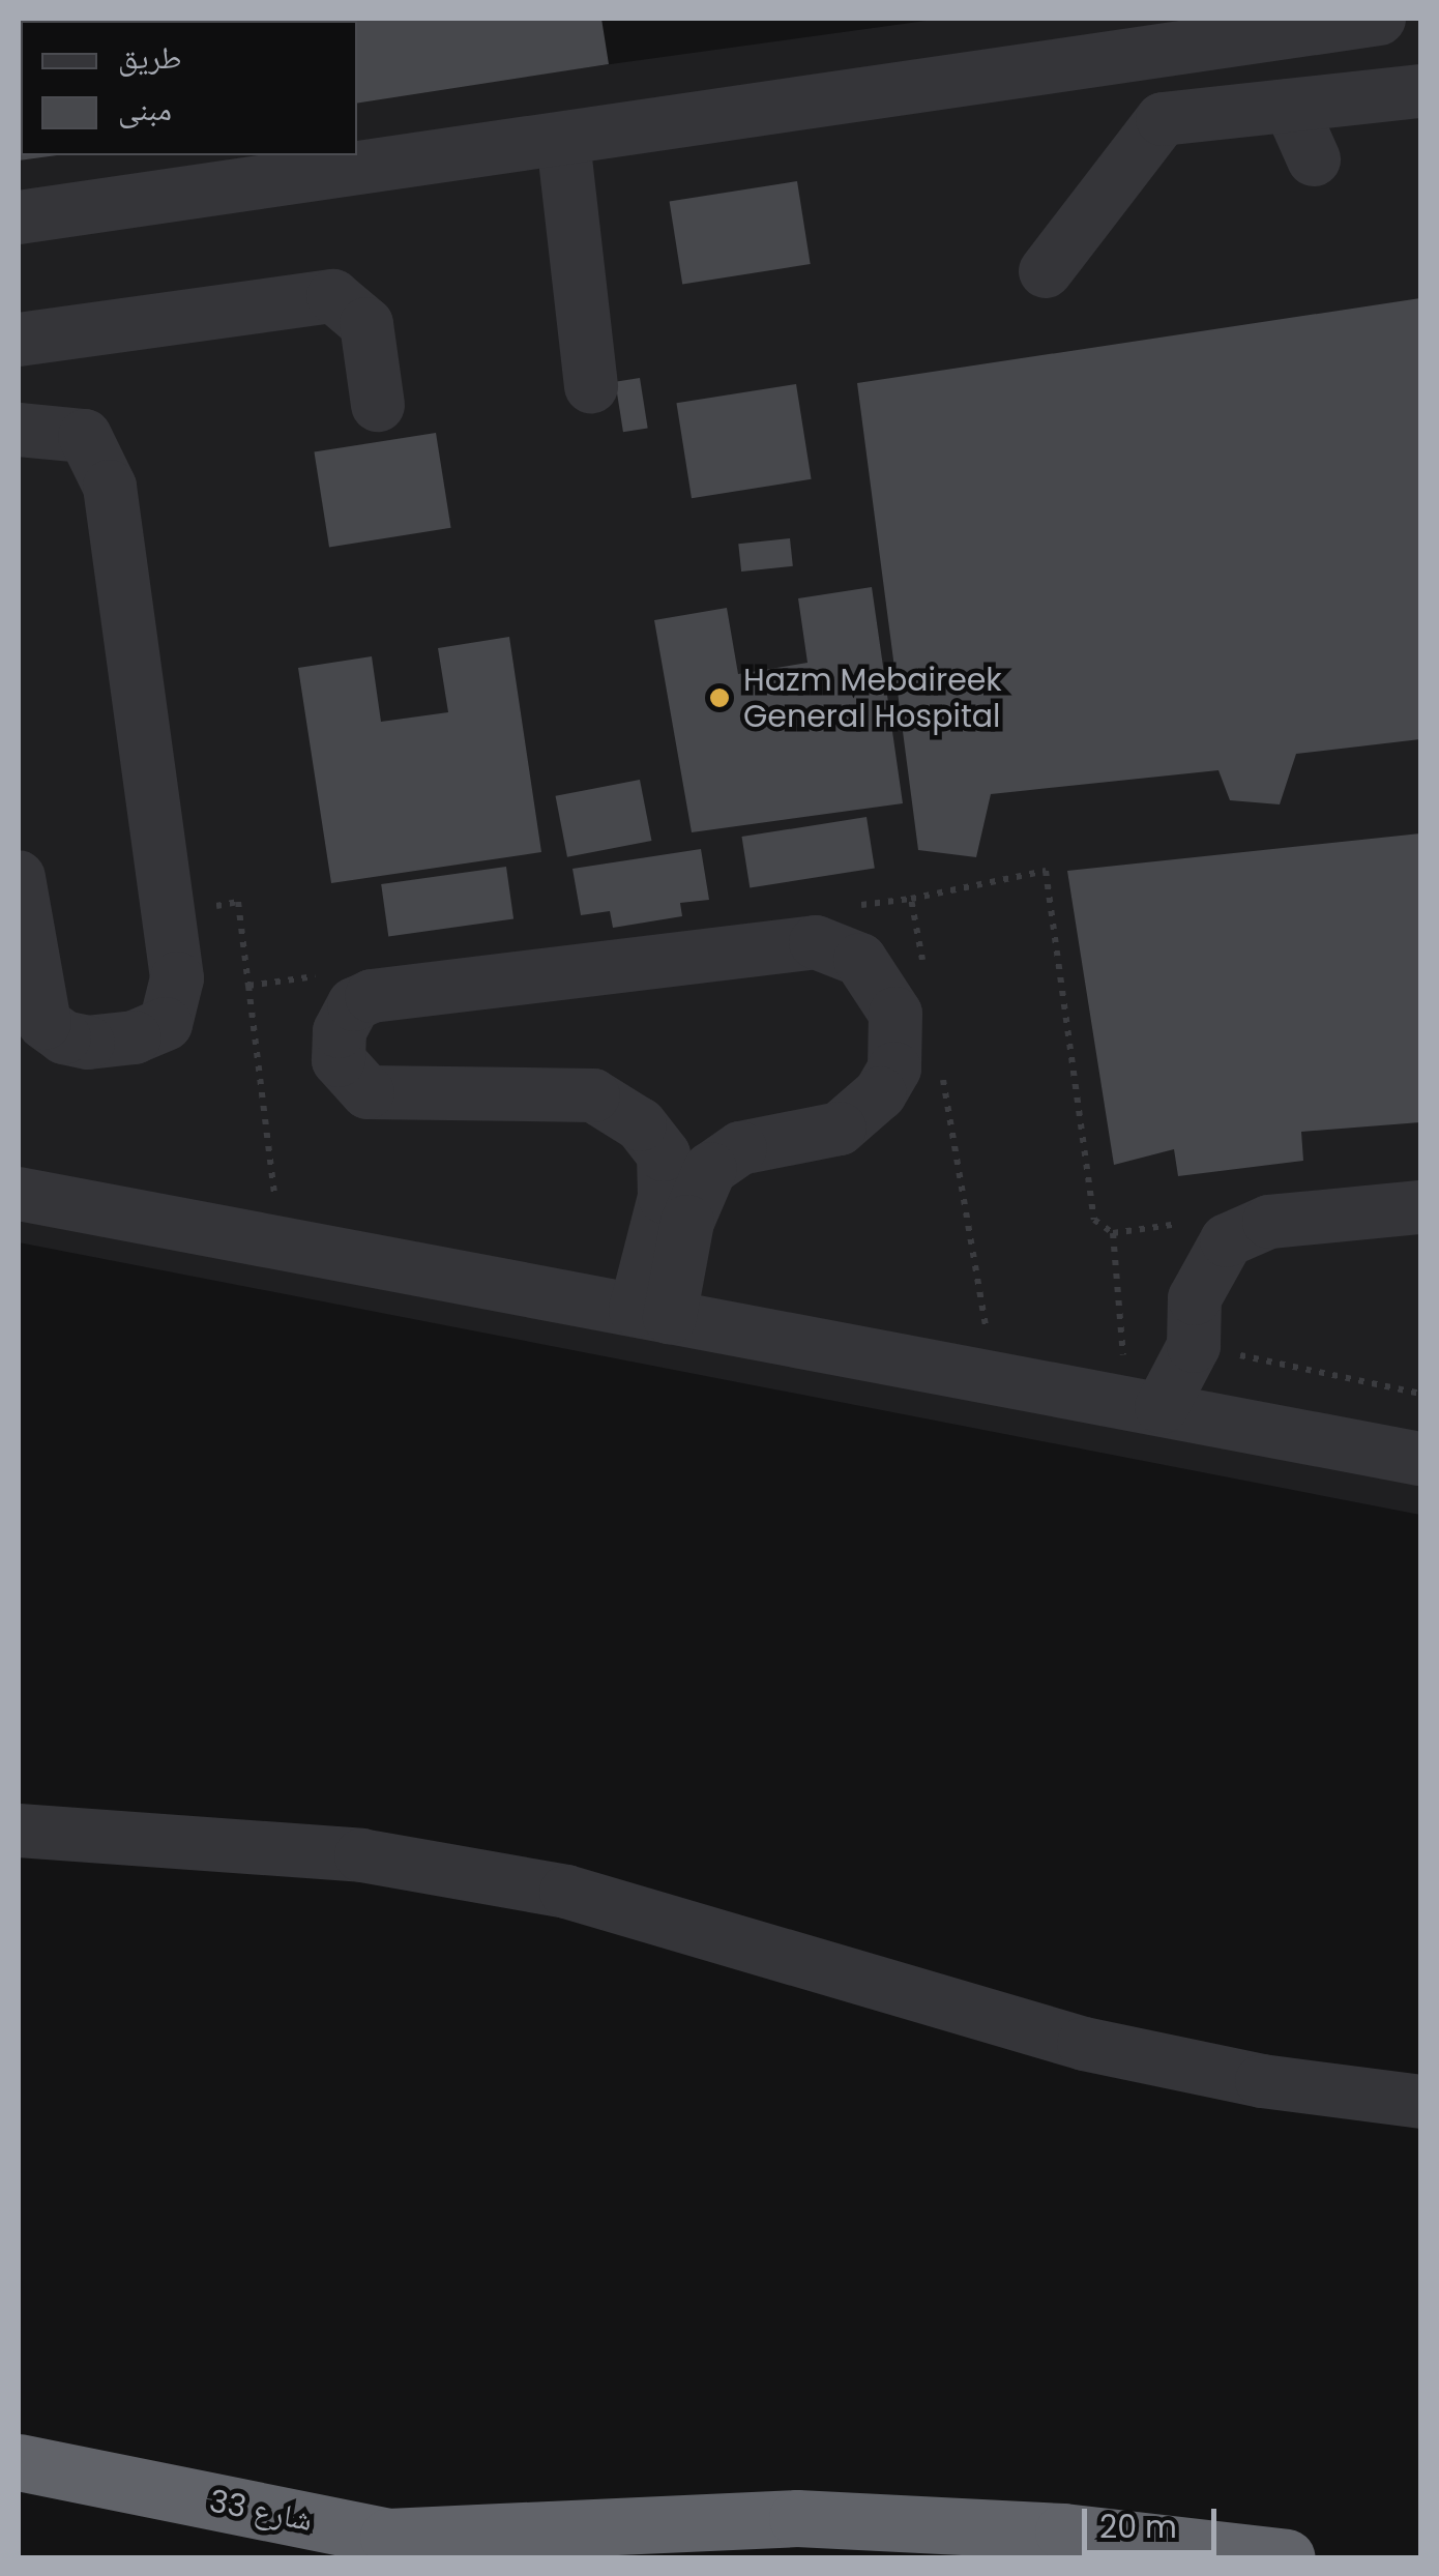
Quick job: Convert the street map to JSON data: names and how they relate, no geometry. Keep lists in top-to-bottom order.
{
  "streets": {
    "highway": ["شارع 33"]
  },
  "places": ["Hazm Mebaireek General Hospital"],
  "legend": ["طريق", "مبنى"],
  "scale_bar": "20 m"
}
